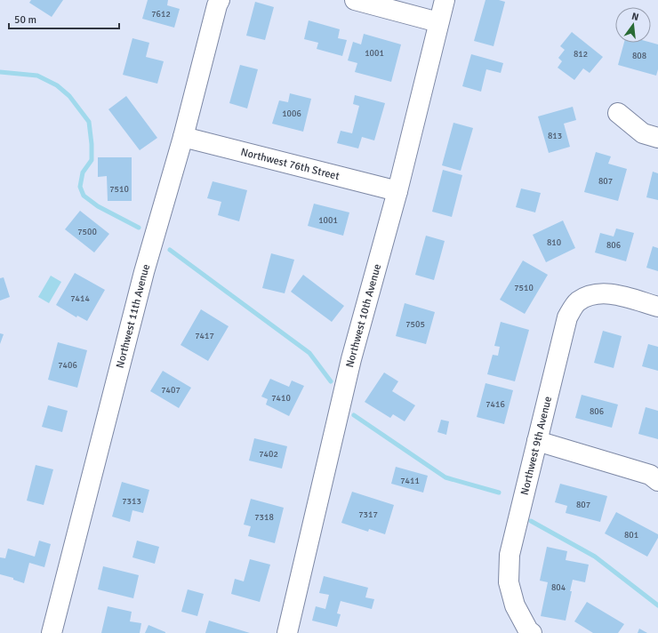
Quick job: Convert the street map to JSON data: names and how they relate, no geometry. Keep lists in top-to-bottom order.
{
  "streets": {
    "street": [
      "Northwest 76th Street",
      "Northwest 11th Avenue",
      "Northwest 10th Avenue",
      "Northwest 9th Avenue"
    ]
  },
  "crossings": [
    ["Northwest 76th Street", "Northwest 11th Avenue"],
    ["Northwest 76th Street", "Northwest 10th Avenue"]
  ],
  "house_numbers": [
    "7612",
    "1001",
    "812",
    "808",
    "1006",
    "813",
    "807",
    "7510",
    "1001",
    "7500",
    "810",
    "806",
    "7510",
    "7414",
    "7505",
    "7417",
    "7406",
    "7407",
    "7410",
    "7416",
    "806",
    "7402",
    "7411",
    "7313",
    "807",
    "7317",
    "7318",
    "801",
    "804"
  ],
  "scale_bar": "50 m",
  "north": "top"
}
